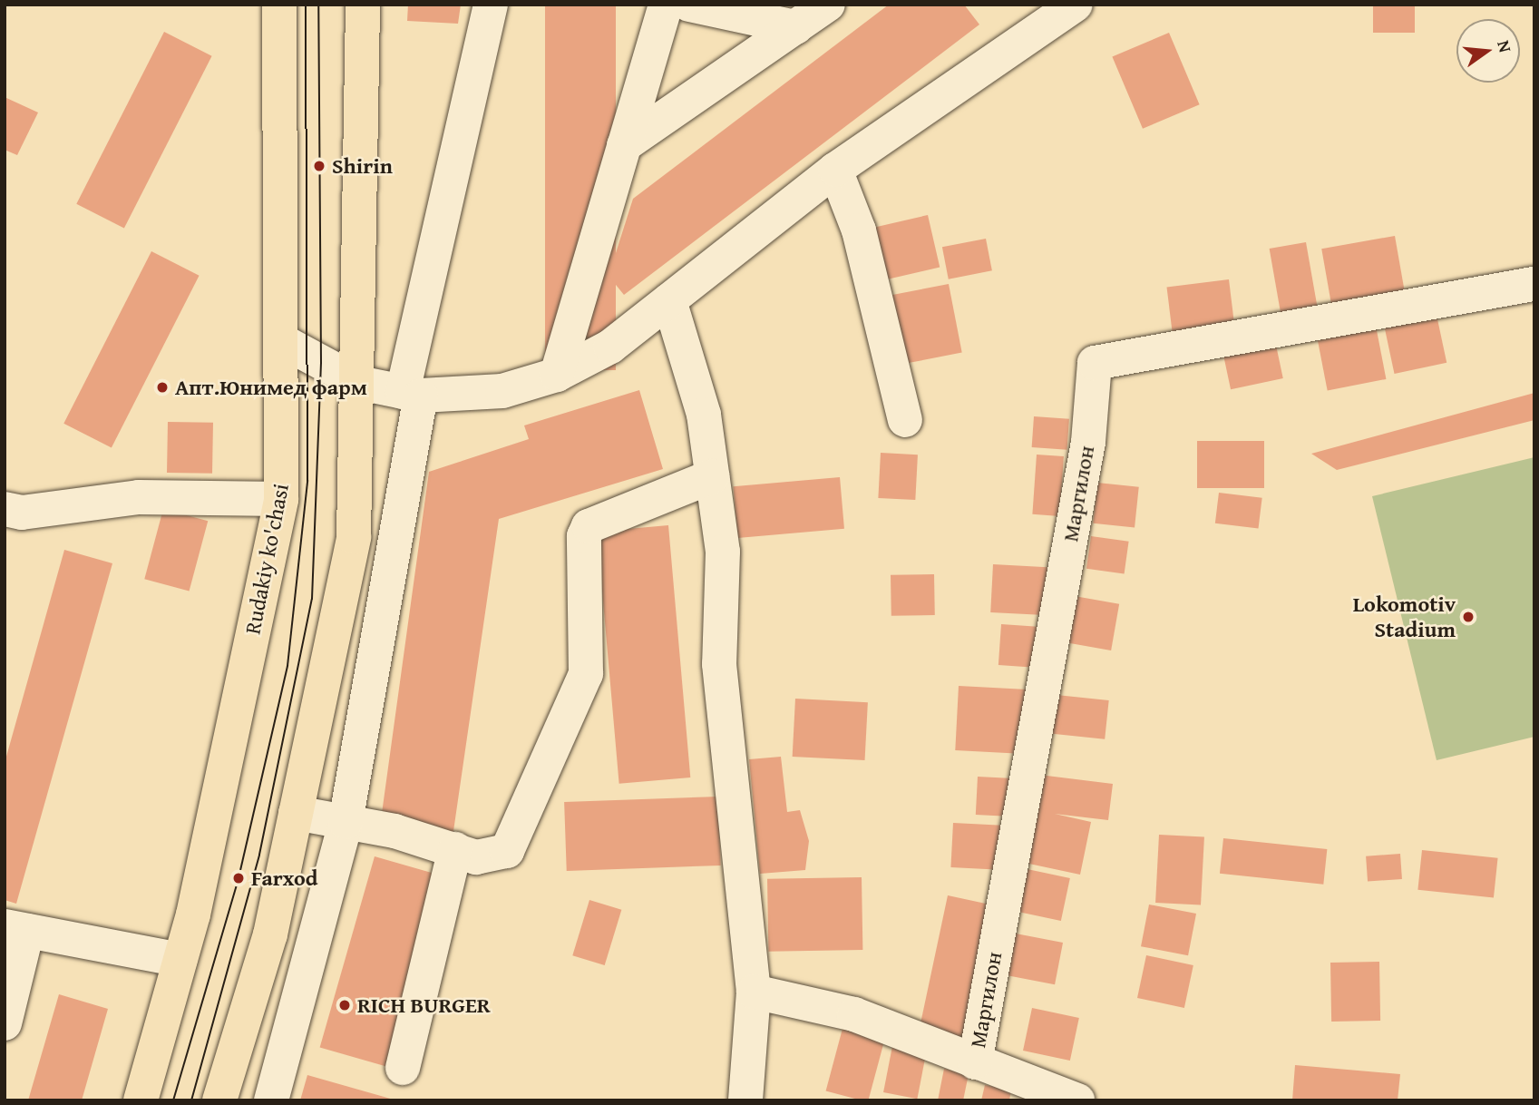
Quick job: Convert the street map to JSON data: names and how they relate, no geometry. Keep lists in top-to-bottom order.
{
  "streets": {
    "main road": ["Rudakiy ko'chasi"],
    "street": ["Маргилон"]
  },
  "places": [
    "Shirin",
    "Апт.Юнимед фарм",
    "Lokomotiv Stadium",
    "Farxod",
    "RICH BURGER"
  ],
  "north": "right"
}
